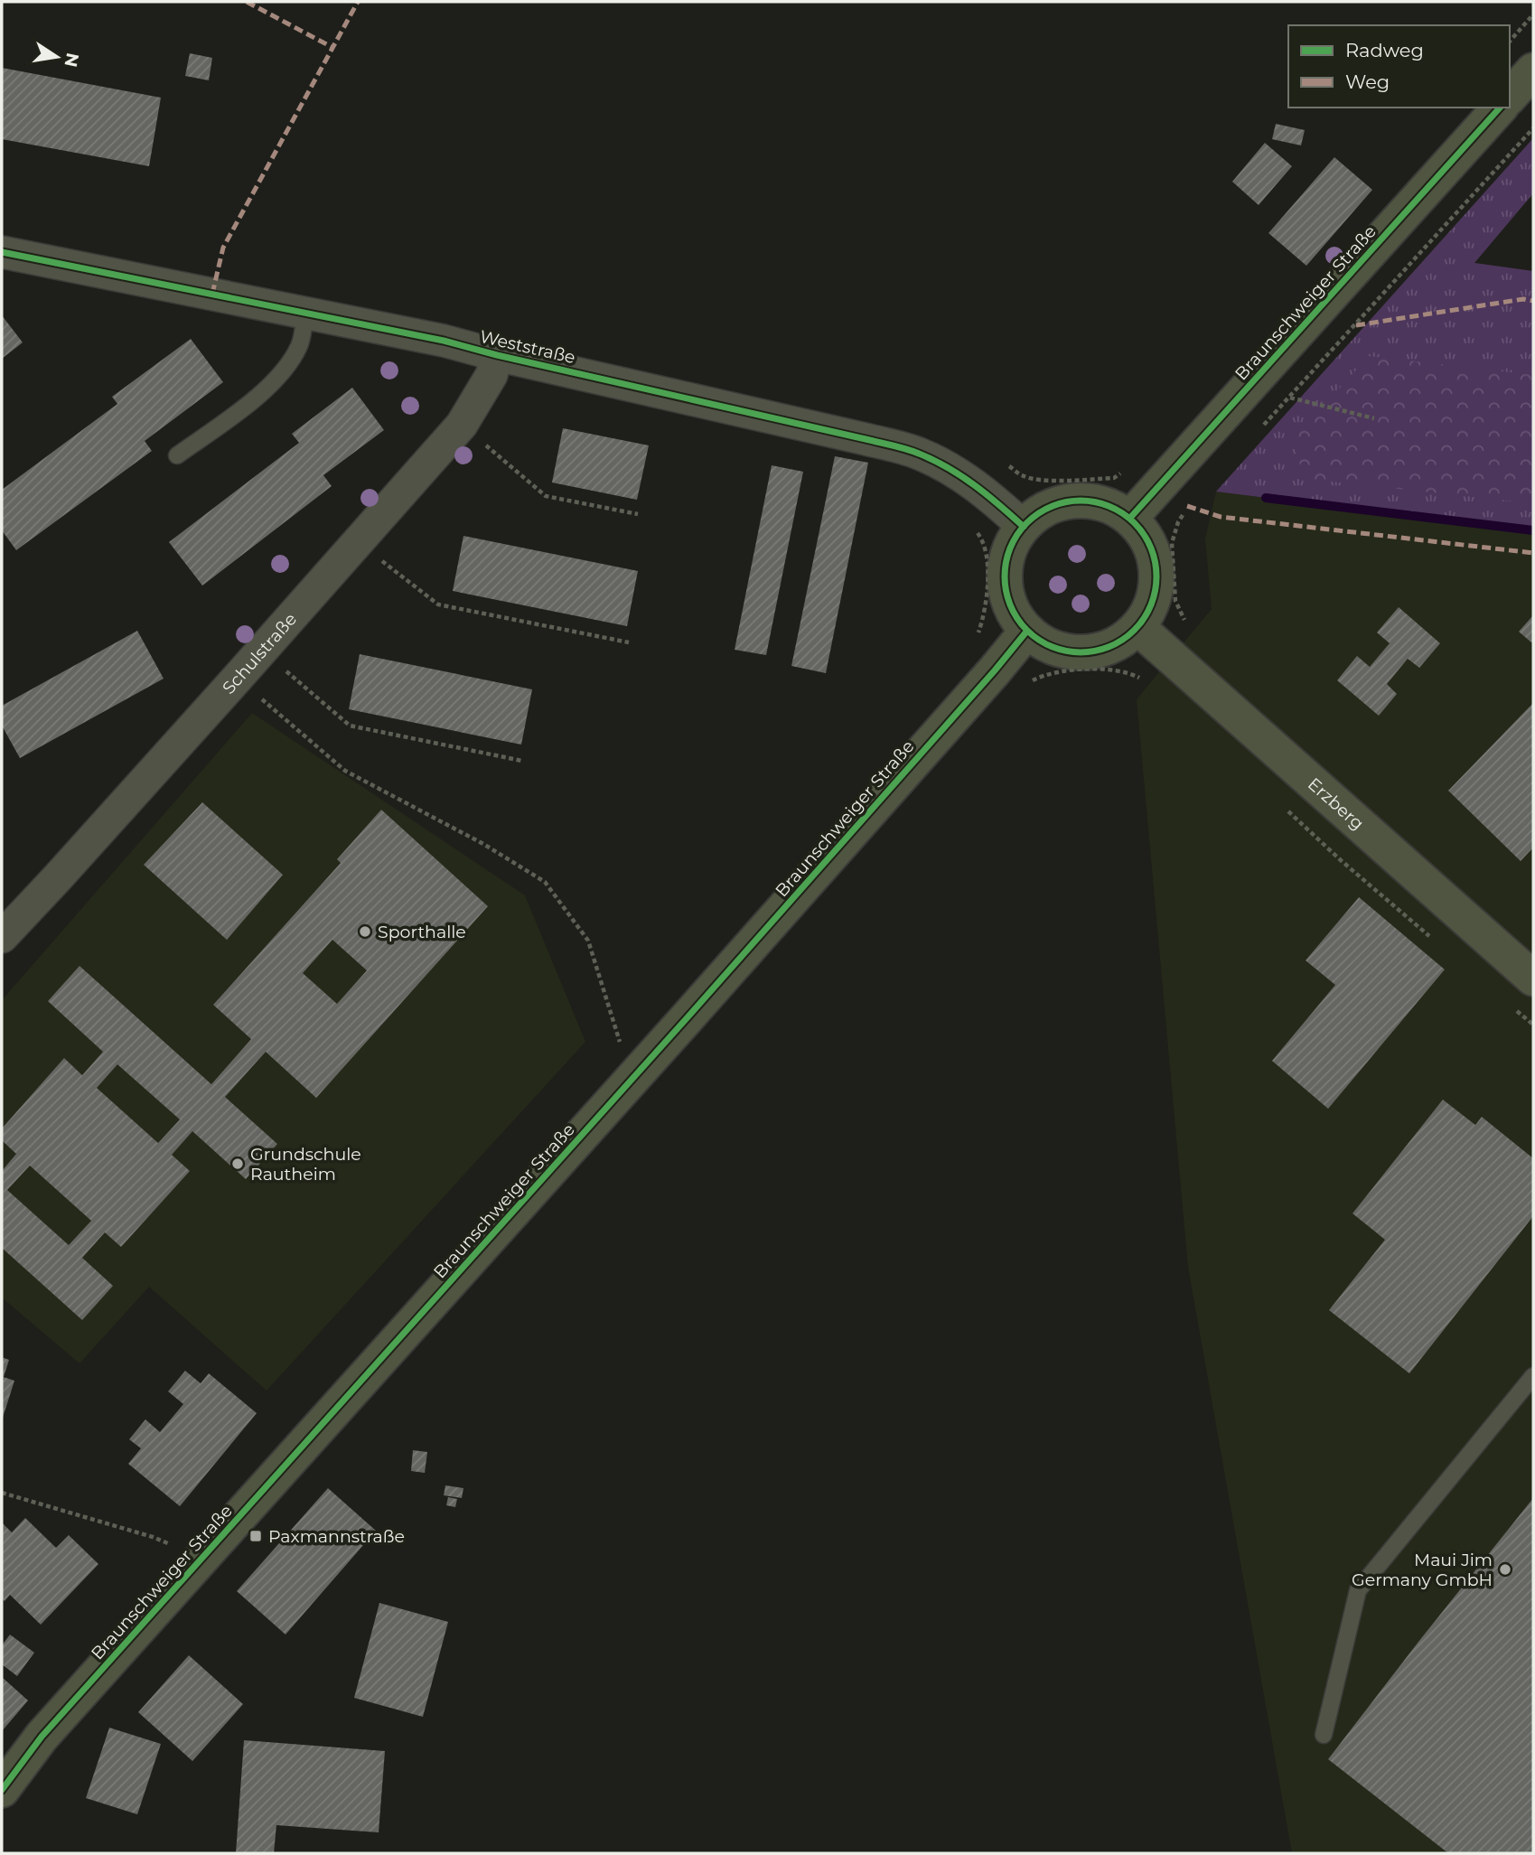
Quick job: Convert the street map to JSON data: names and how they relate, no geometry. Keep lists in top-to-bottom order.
{
  "streets": {
    "street": [
      "Braunschweiger Straße",
      "Weststraße",
      "Schulstraße",
      "Erzberg"
    ]
  },
  "crossings": [
    ["Braunschweiger Straße", "Weststraße"],
    ["Braunschweiger Straße", "Erzberg"],
    ["Weststraße", "Schulstraße"],
    ["Weststraße", "Erzberg"]
  ],
  "places": {
    "other": ["Sporthalle", "Grundschule Rautheim", "Maui Jim Germany GmbH"],
    "transit": ["Paxmannstraße"]
  },
  "legend": ["Radweg", "Weg"],
  "north": "right"
}
